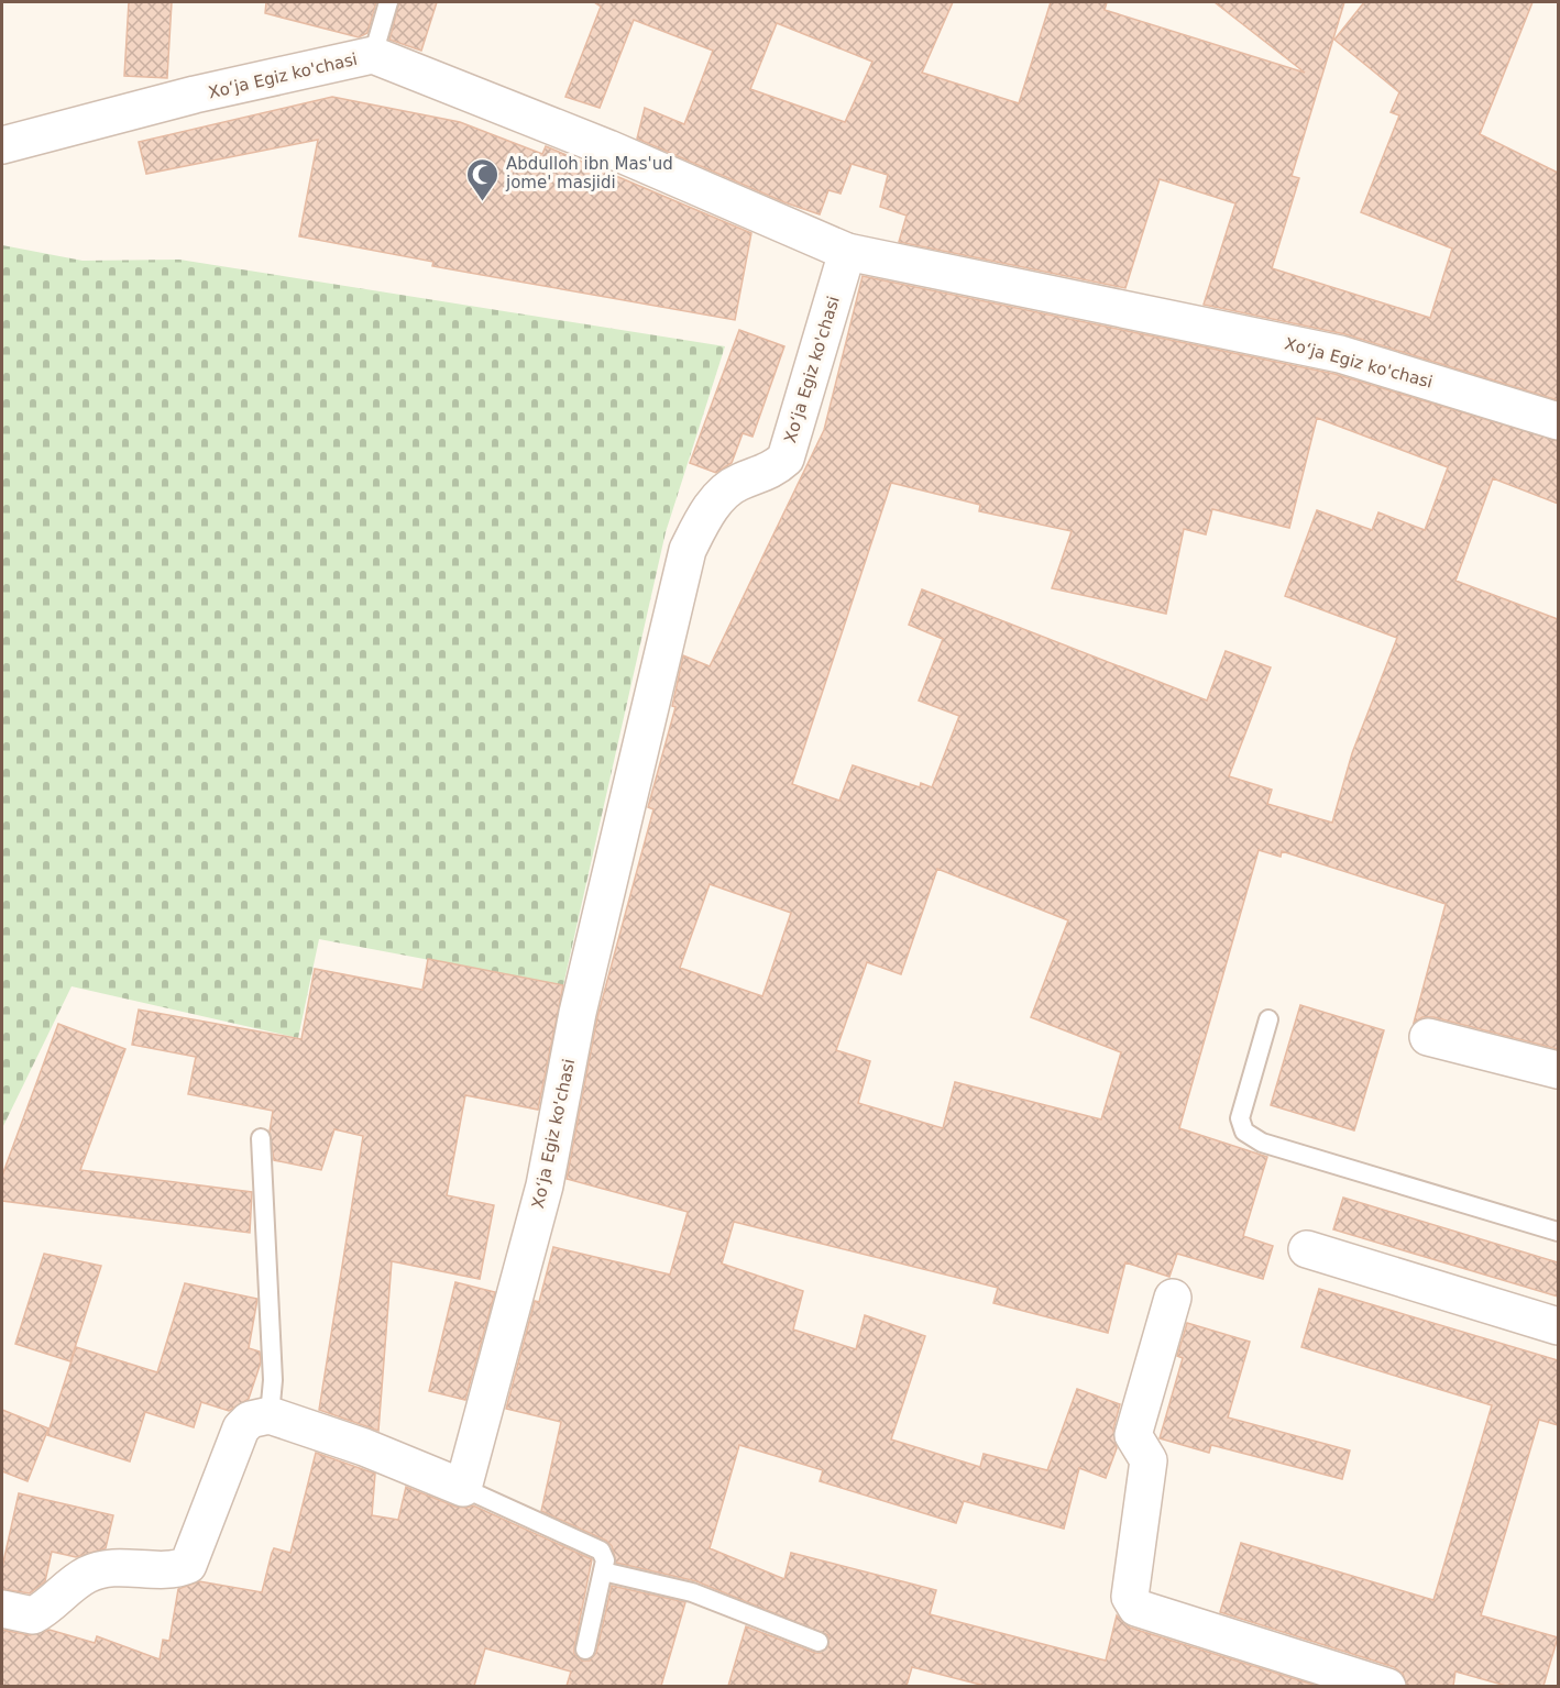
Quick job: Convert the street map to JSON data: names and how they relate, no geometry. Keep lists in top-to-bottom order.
{
  "streets": {
    "street": ["Xoʻja Egiz ko'chasi"]
  },
  "places": {
    "mosque": ["Abdulloh ibn Mas'ud jome' masjidi"]
  }
}
